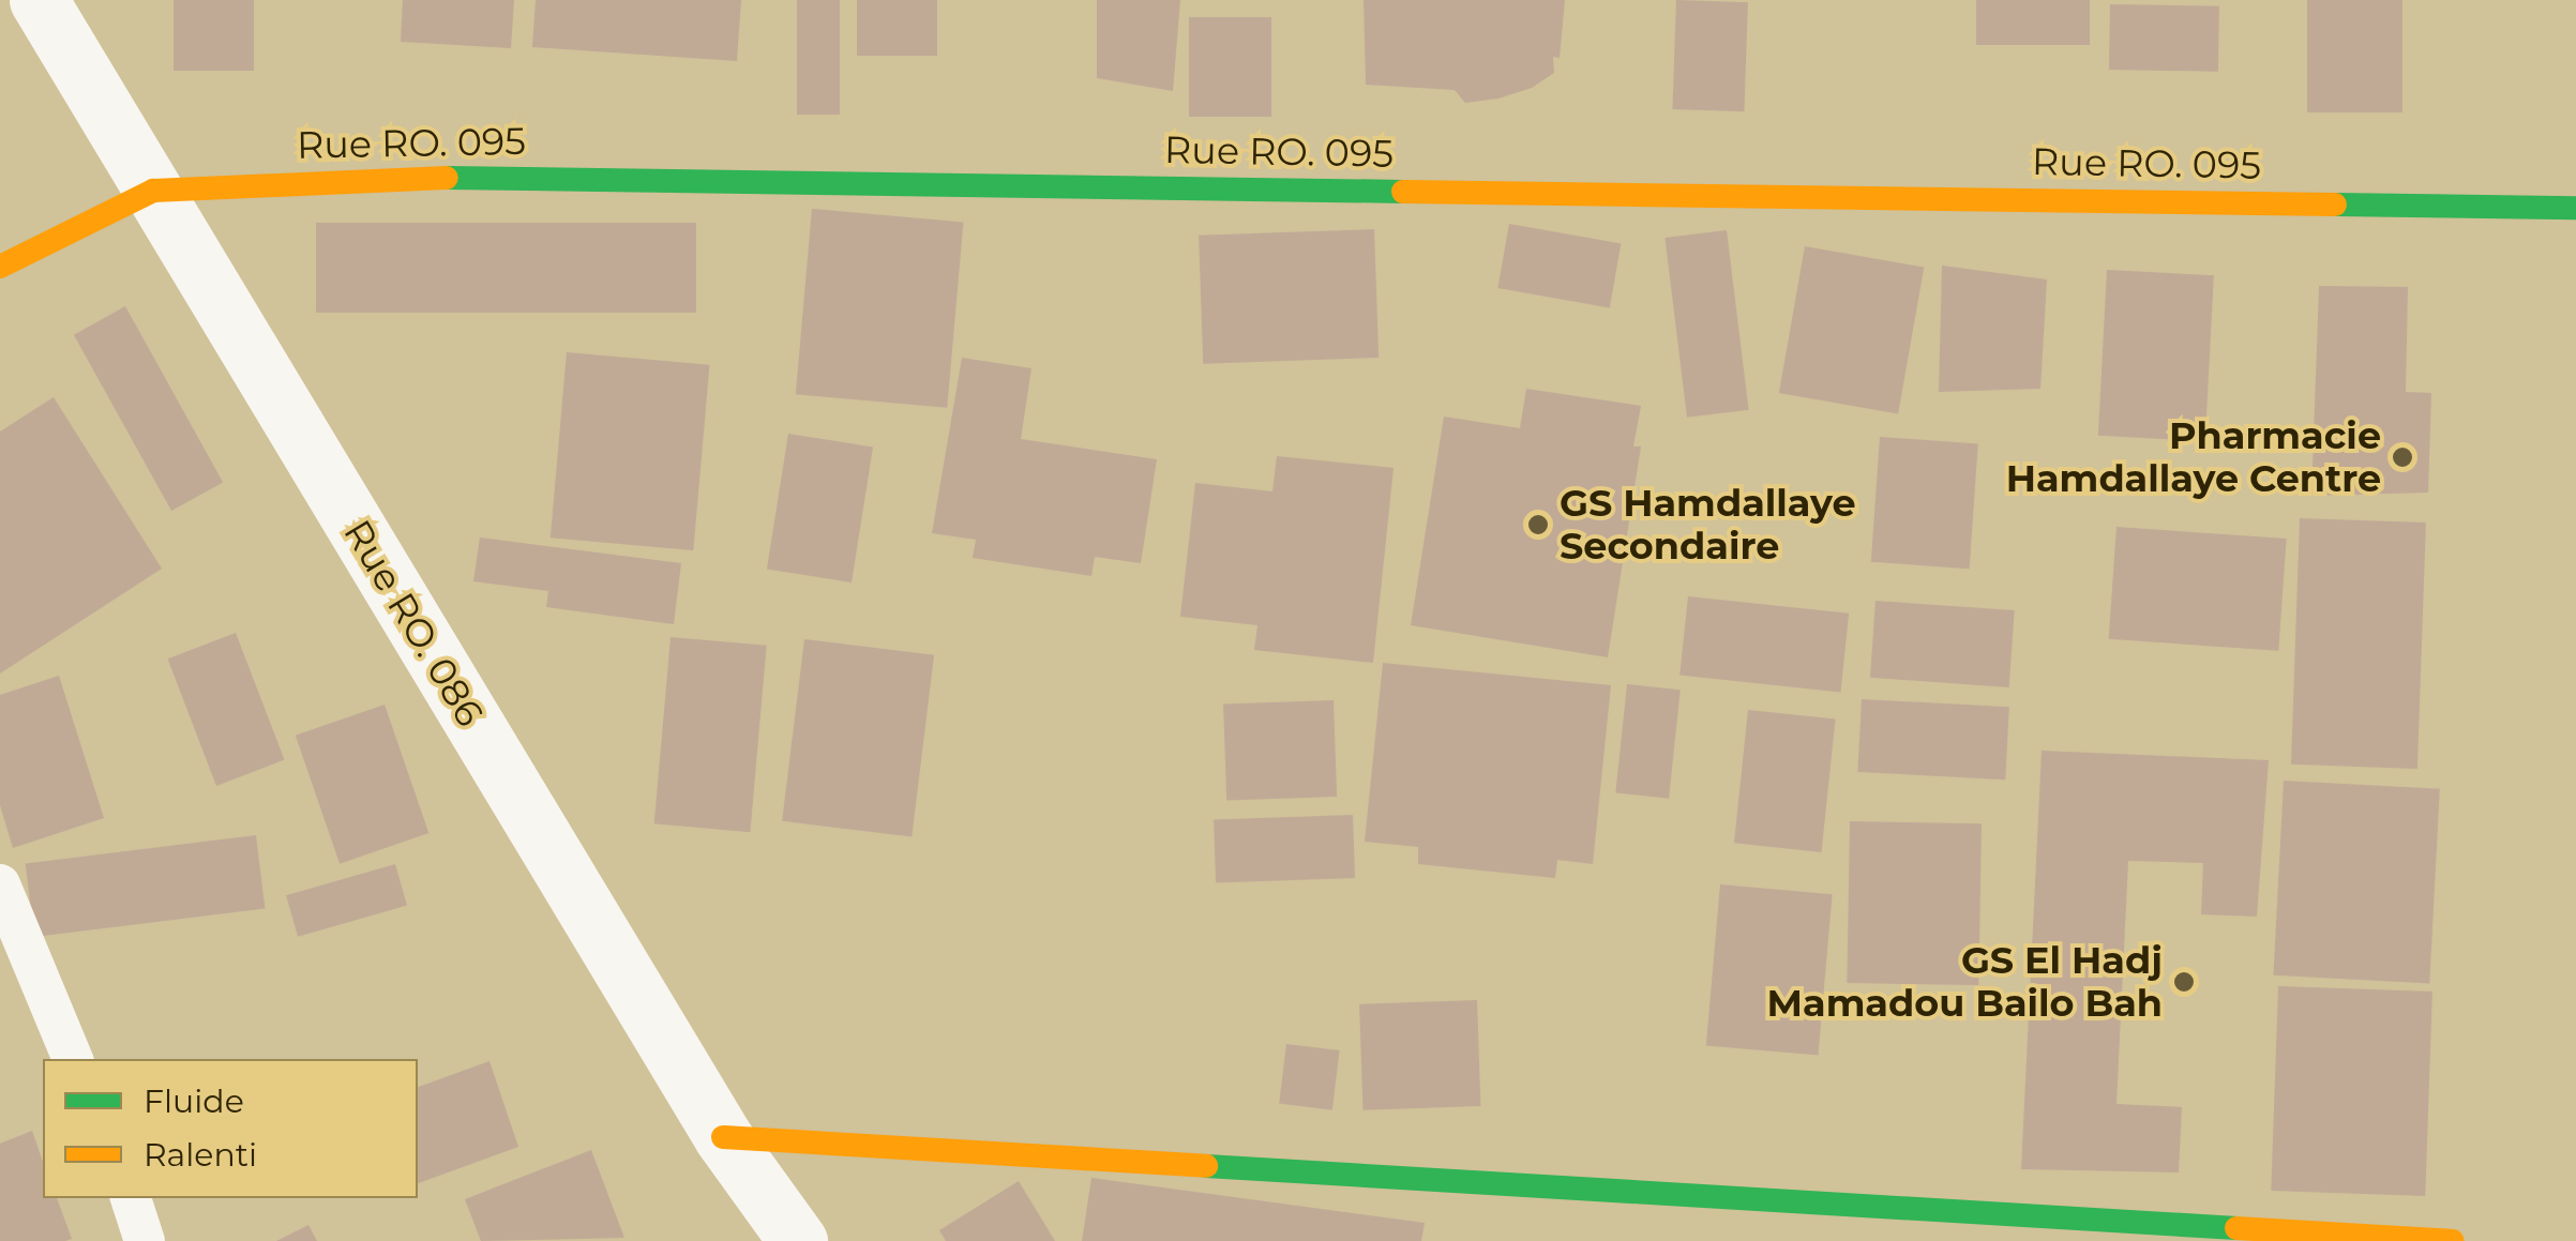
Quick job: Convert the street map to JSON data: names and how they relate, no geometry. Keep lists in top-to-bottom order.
{
  "streets": {
    "street": ["Rue RO. 095", "Rue RO. 086"]
  },
  "crossings": [
    ["Rue RO. 095", "Rue RO. 086"]
  ],
  "places": ["Pharmacie Hamdallaye Centre", "GS Hamdallaye Secondaire", "GS El Hadj Mamadou Bailo Bah"],
  "legend": ["Fluide", "Ralenti"]
}
